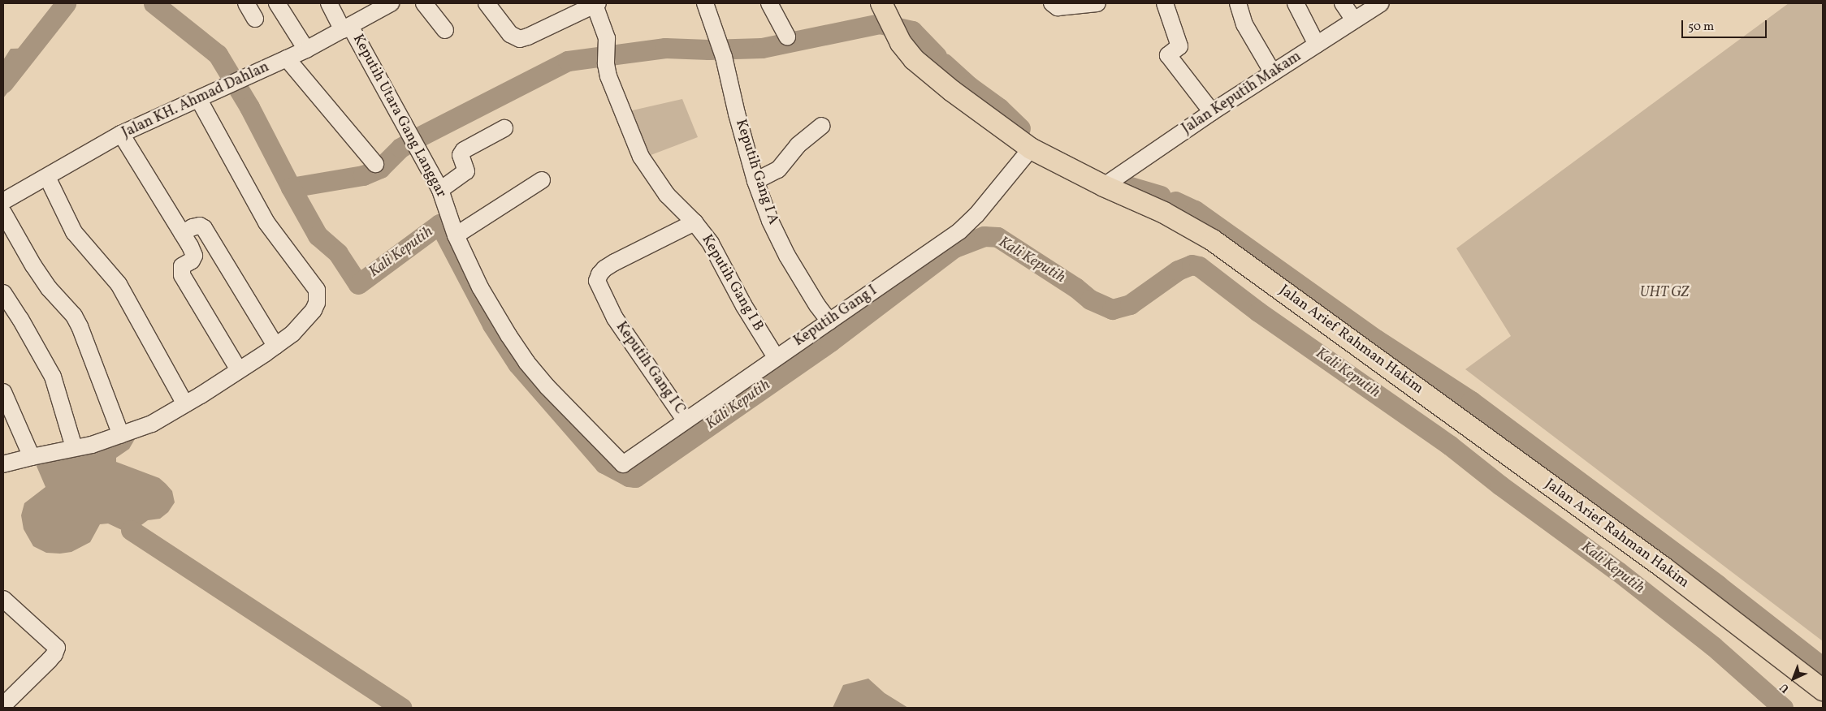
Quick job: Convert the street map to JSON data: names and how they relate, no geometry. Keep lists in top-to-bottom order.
{
  "streets": {
    "main road": ["Jalan Arief Rahman Hakim"],
    "street": [
      "Jalan Keputih Makam",
      "Jalan KH. Ahmad Dahlan",
      "Keputih Utara Gang Langgar",
      "Keputih Gang I A",
      "Keputih Gang I B",
      "Keputih Gang I",
      "Keputih Gang I C"
    ]
  },
  "crossings": [
    ["Jalan Keputih Makam", "Jalan Arief Rahman Hakim"],
    ["Jalan KH. Ahmad Dahlan", "Keputih Utara Gang Langgar"],
    ["Keputih Utara Gang Langgar", "Keputih Gang I"],
    ["Keputih Gang I A", "Keputih Gang I"],
    ["Keputih Gang I B", "Keputih Gang I"],
    ["Keputih Gang I B", "Keputih Gang I C"],
    ["Keputih Gang I", "Jalan Arief Rahman Hakim"],
    ["Keputih Gang I", "Keputih Gang I C"]
  ],
  "water": ["Kali Keputih"],
  "parks": ["UHT GZ"],
  "scale_bar": "50 m",
  "north": "bottom left"
}
